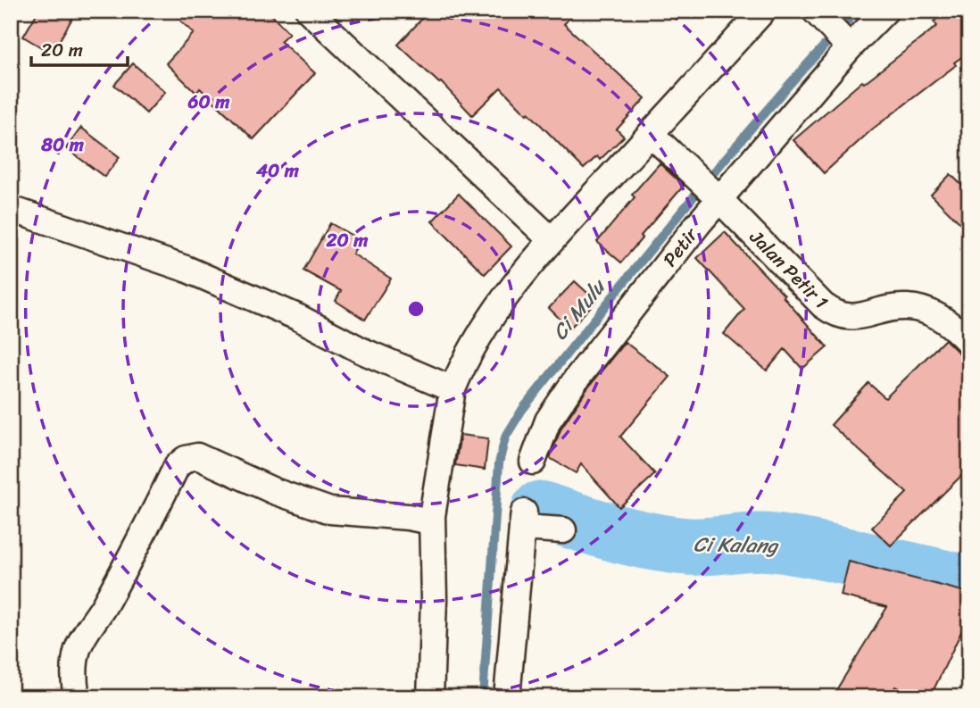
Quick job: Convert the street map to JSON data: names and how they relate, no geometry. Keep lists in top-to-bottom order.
{
  "streets": {
    "street": ["Petir", "Jalan Petir 1"]
  },
  "crossings": [
    ["Petir", "Jalan Petir 1"]
  ],
  "water": ["Ci Mulu", "Ci Kalang"],
  "scale_bar": "20 m",
  "rings": [
    "60 m",
    "80 m",
    "40 m",
    "20 m"
  ]
}
